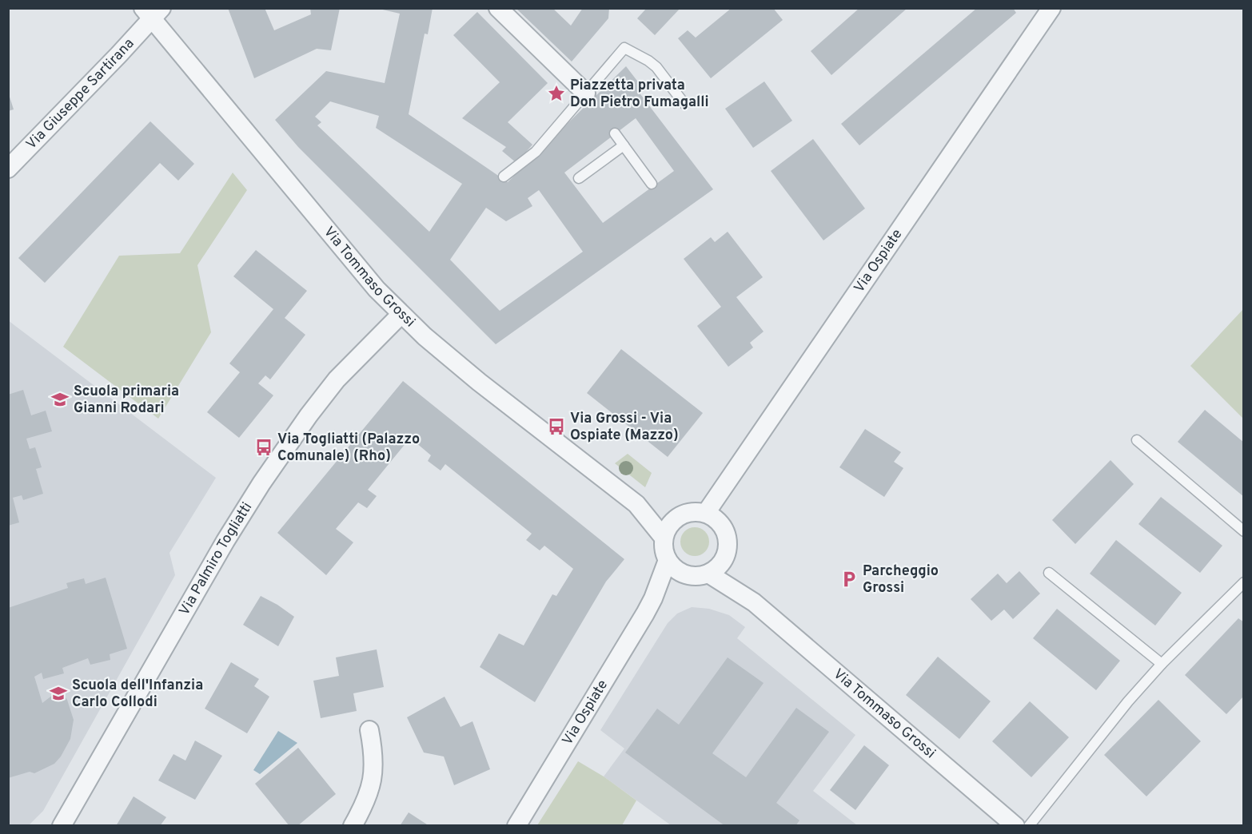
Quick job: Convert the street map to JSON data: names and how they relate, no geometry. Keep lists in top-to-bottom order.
{
  "streets": {
    "street": [
      "Via Giuseppe Sartirana",
      "Via Ospiate",
      "Via Tommaso Grossi",
      "Via Palmiro Togliatti"
    ]
  },
  "crossings": [
    ["Via Giuseppe Sartirana", "Via Tommaso Grossi"],
    ["Via Ospiate", "Via Tommaso Grossi"],
    ["Via Tommaso Grossi", "Via Palmiro Togliatti"]
  ],
  "places": {
    "place": ["Piazzetta privata Don Pietro Fumagalli"],
    "school or university": ["Scuola primaria Gianni Rodari", "Scuola dell'Infanzia Carlo Collodi"],
    "bus stop": ["Via Grossi - Via Ospiate (Mazzo)", "Via Togliatti (Palazzo Comunale) (Rho)"],
    "parking": ["Parcheggio Grossi"]
  }
}
